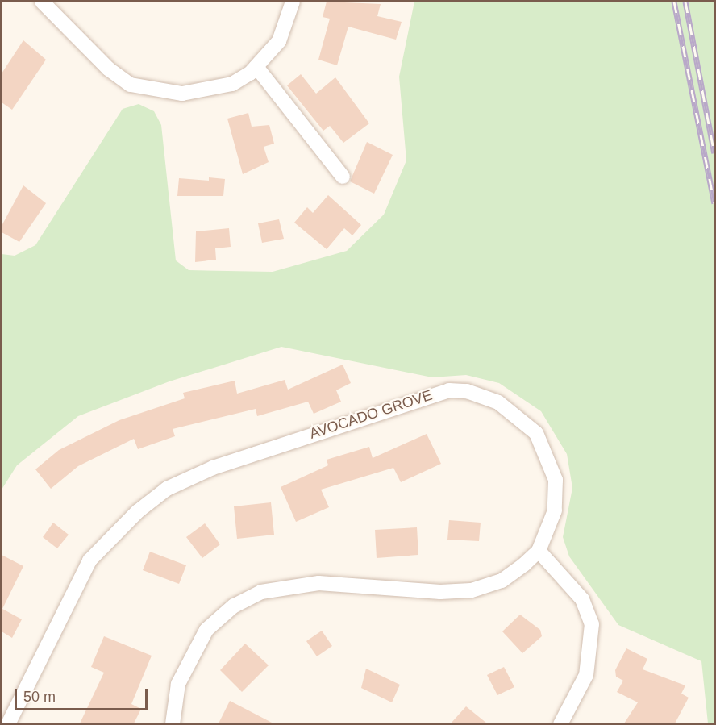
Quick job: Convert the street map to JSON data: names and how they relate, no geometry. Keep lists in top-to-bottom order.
{
  "streets": {
    "street": ["AVOCADO GROVE"]
  },
  "scale_bar": "50 m"
}
